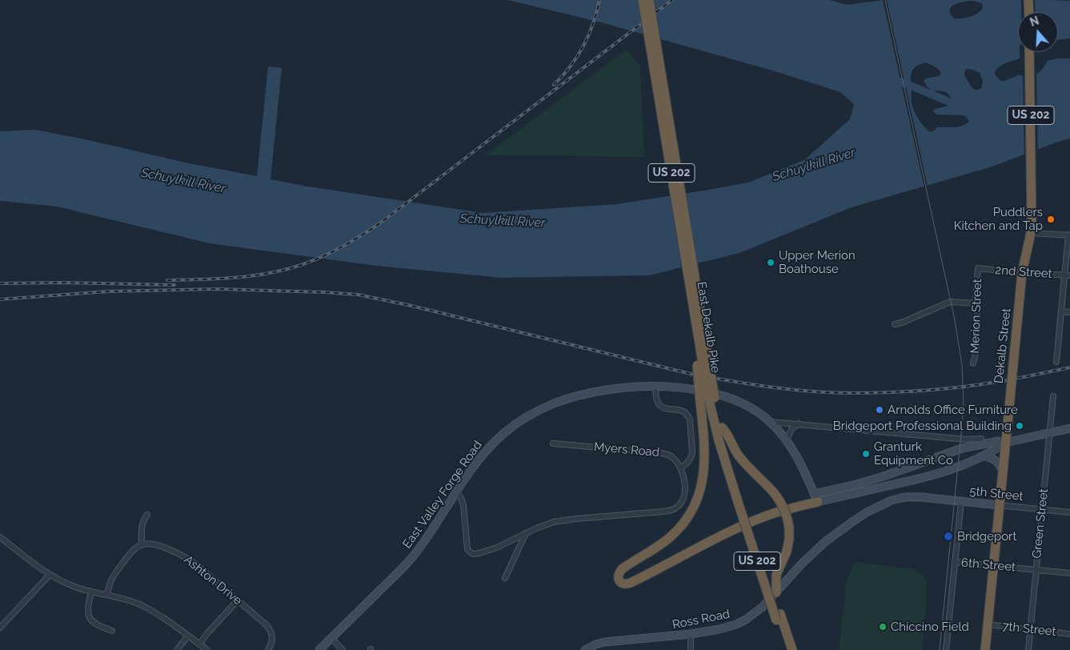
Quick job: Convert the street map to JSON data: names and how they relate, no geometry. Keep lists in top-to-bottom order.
{
  "streets": {
    "highway": ["US 202", "East Dekalb Pike", "Dekalb Street"],
    "main road": ["5th Street", "East Valley Forge Road", "Ross Road"],
    "street": [
      "2nd Street",
      "Merion Street",
      "Myers Road",
      "Green Street",
      "6th Street",
      "Ashton Drive",
      "7th Street"
    ]
  },
  "crossings": [
    ["2nd Street", "Merion Street"],
    ["2nd Street", "Dekalb Street"],
    ["Dekalb Street", "5th Street"],
    ["Dekalb Street", "6th Street"],
    ["Dekalb Street", "7th Street"],
    ["5th Street", "Green Street"],
    ["5th Street", "Ross Road"],
    ["Green Street", "6th Street"],
    ["Green Street", "7th Street"]
  ],
  "water": ["Schuylkill River"],
  "places": [
    "Puddlers Kitchen and Tap",
    "Upper Merion Boathouse",
    "Arnolds Office Furniture",
    "Bridgeport Professional Building",
    "Granturk Equipment Co",
    "Bridgeport",
    "Chiccino Field"
  ],
  "north": "top"
}
